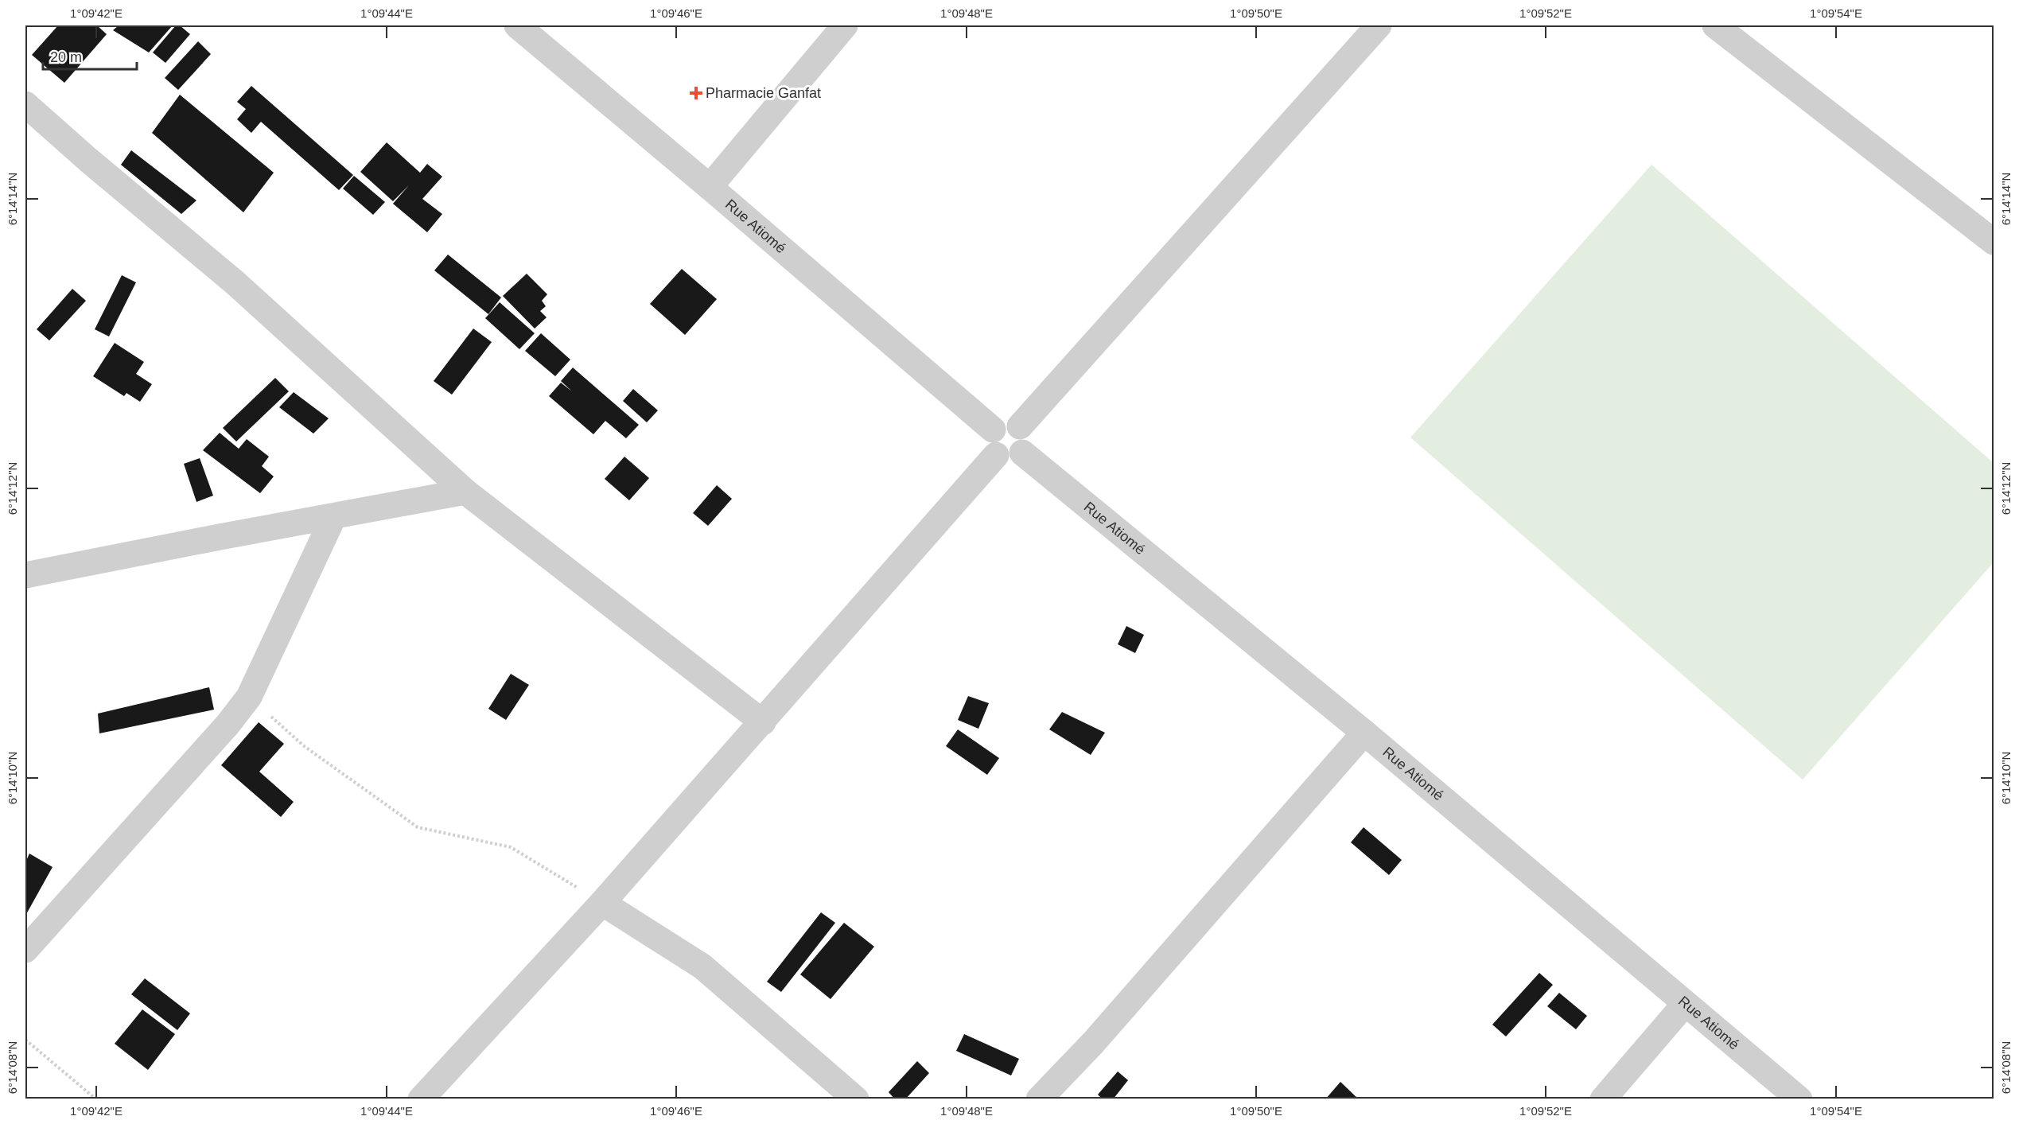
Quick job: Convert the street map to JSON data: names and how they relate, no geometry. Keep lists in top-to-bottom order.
{
  "streets": {
    "street": ["Rue Atiomé"]
  },
  "places": {
    "health": ["Pharmacie Ganfat"]
  },
  "scale_bar": "20 m",
  "coordinates": [
    "1°09'42\"E",
    "1°09'44\"E",
    "1°09'46\"E",
    "1°09'48\"E",
    "1°09'50\"E",
    "1°09'52\"E",
    "1°09'54\"E",
    "6°14'14\"N",
    "6°14'12\"N",
    "6°14'10\"N",
    "6°14'08\"N"
  ]
}
